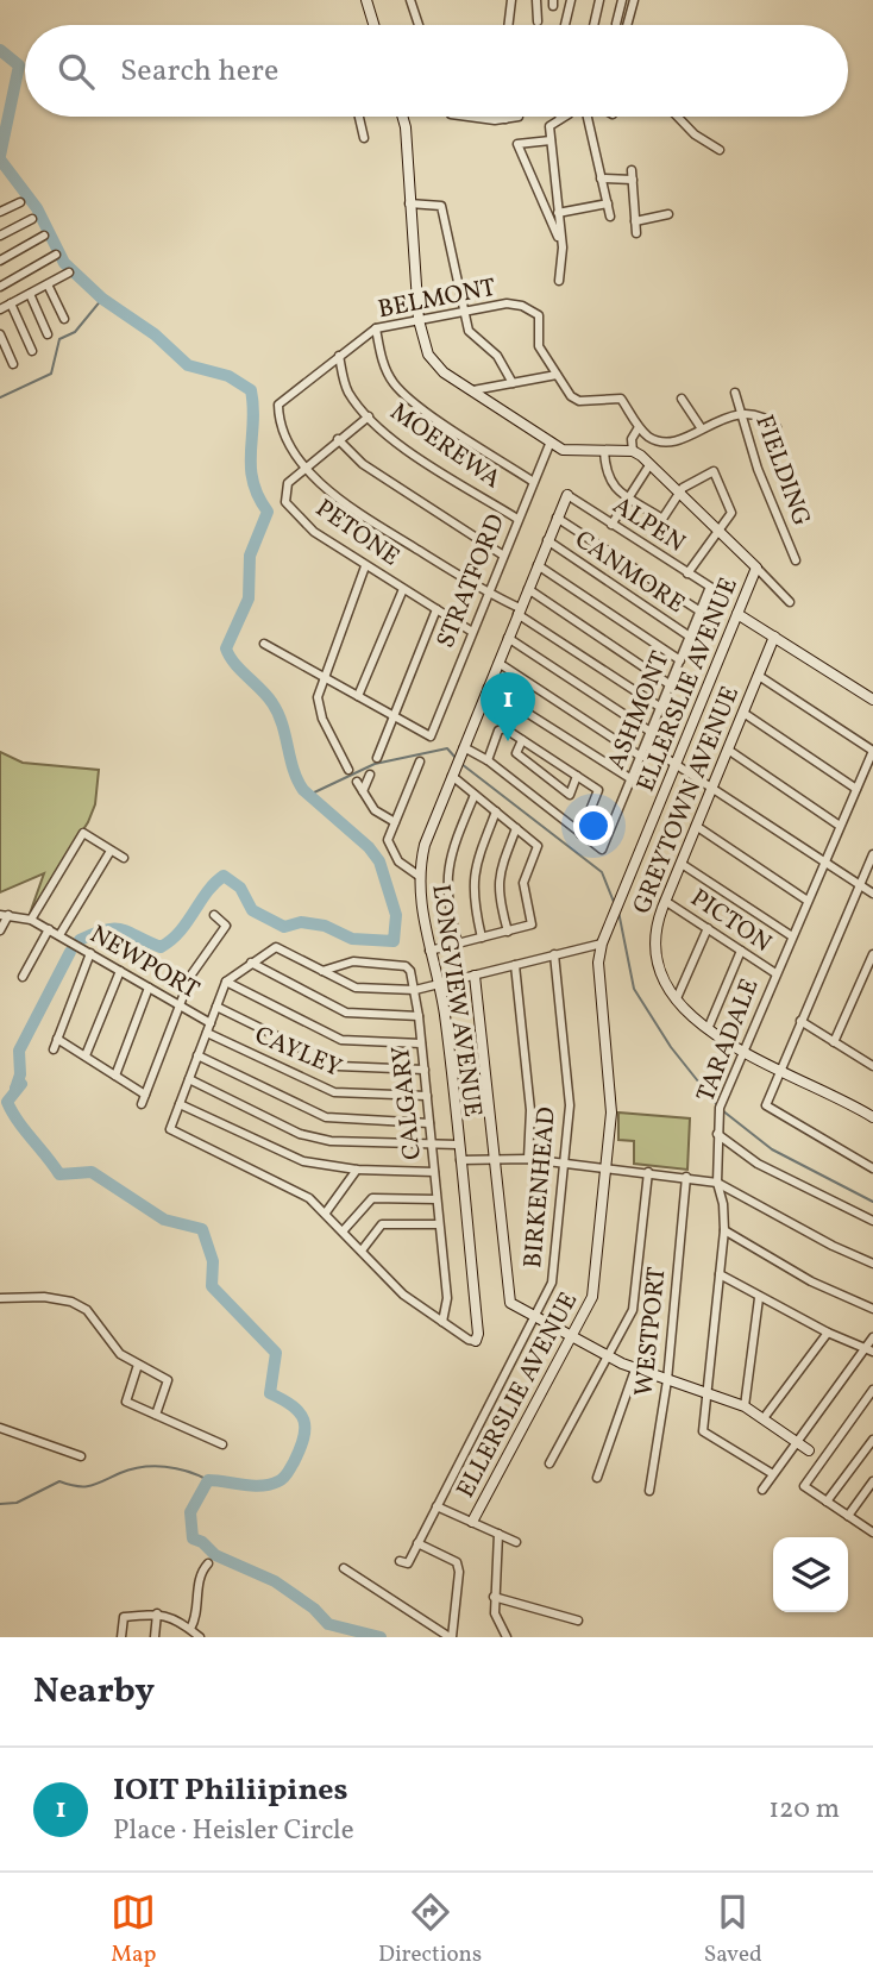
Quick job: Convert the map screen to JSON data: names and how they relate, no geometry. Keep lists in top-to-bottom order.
{
  "streets": {
    "street": [
      "BELMONT",
      "MOEREWA",
      "FIELDING",
      "ALPEN",
      "PETONE",
      "CANMORE",
      "STRATFORD",
      "ELLERSLIE AVENUE",
      "ASHMONT",
      "GREYTOWN AVENUE",
      "PICTON",
      "NEWPORT",
      "LONGVIEW AVENUE",
      "TARADALE",
      "CAYLEY",
      "CALGARY",
      "BIRKENHEAD",
      "WESTPORT"
    ]
  },
  "crossings": [
    ["BELMONT", "MOEREWA"],
    ["BELMONT", "PETONE"],
    ["BELMONT", "STRATFORD"],
    ["BELMONT", "ASHMONT"],
    ["BELMONT", "LONGVIEW AVENUE"],
    ["MOEREWA", "PETONE"],
    ["MOEREWA", "STRATFORD"],
    ["ALPEN", "ASHMONT"],
    ["ALPEN", "LONGVIEW AVENUE"],
    ["PETONE", "STRATFORD"],
    ["CANMORE", "ASHMONT"],
    ["CANMORE", "LONGVIEW AVENUE"],
    ["GREYTOWN AVENUE", "PICTON"],
    ["GREYTOWN AVENUE", "TARADALE"],
    ["PICTON", "TARADALE"],
    ["CAYLEY", "CALGARY"]
  ],
  "page": {
    "search": "Search here",
    "pins": "1",
    "heading": "Nearby",
    "list": [
      {
        "mark": "1",
        "name": "IOIT Philiipines",
        "note": "Place · Heisler Circle",
        "value": "120 m"
      }
    ],
    "nav": ["Map", "Directions", "Saved"]
  }
}
